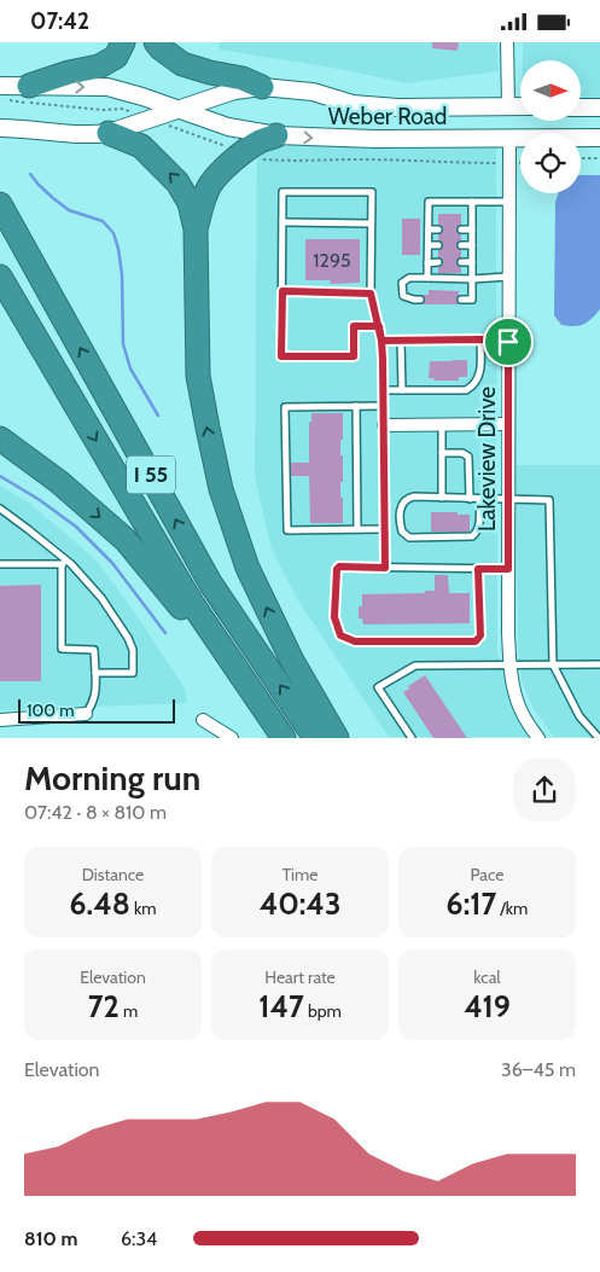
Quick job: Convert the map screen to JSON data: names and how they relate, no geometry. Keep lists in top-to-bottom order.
{
  "streets": {
    "highway": ["I 55"],
    "main road": ["Weber Road"],
    "street": ["Lakeview Drive"]
  },
  "crossings": [
    ["Weber Road", "Lakeview Drive"]
  ],
  "house_numbers": ["1295"],
  "scale_bar": "100 m",
  "north": "right",
  "page": {
    "status": "07:42",
    "scale": "100 m",
    "heading": ["Morning run", "07:42 · 8 × 810 m"],
    "stats": [
      ["Distance", "6.48 km"],
      ["Time", "40:43"],
      ["Pace", "6:17 /km"],
      ["Elevation", "72 m"],
      ["Heart rate", "147 bpm"],
      ["kcal", "419"]
    ],
    "chart": ["Elevation", "36–45 m"],
    "list": [
      {
        "name": "810 m",
        "note": "6:34"
      }
    ]
  }
}
